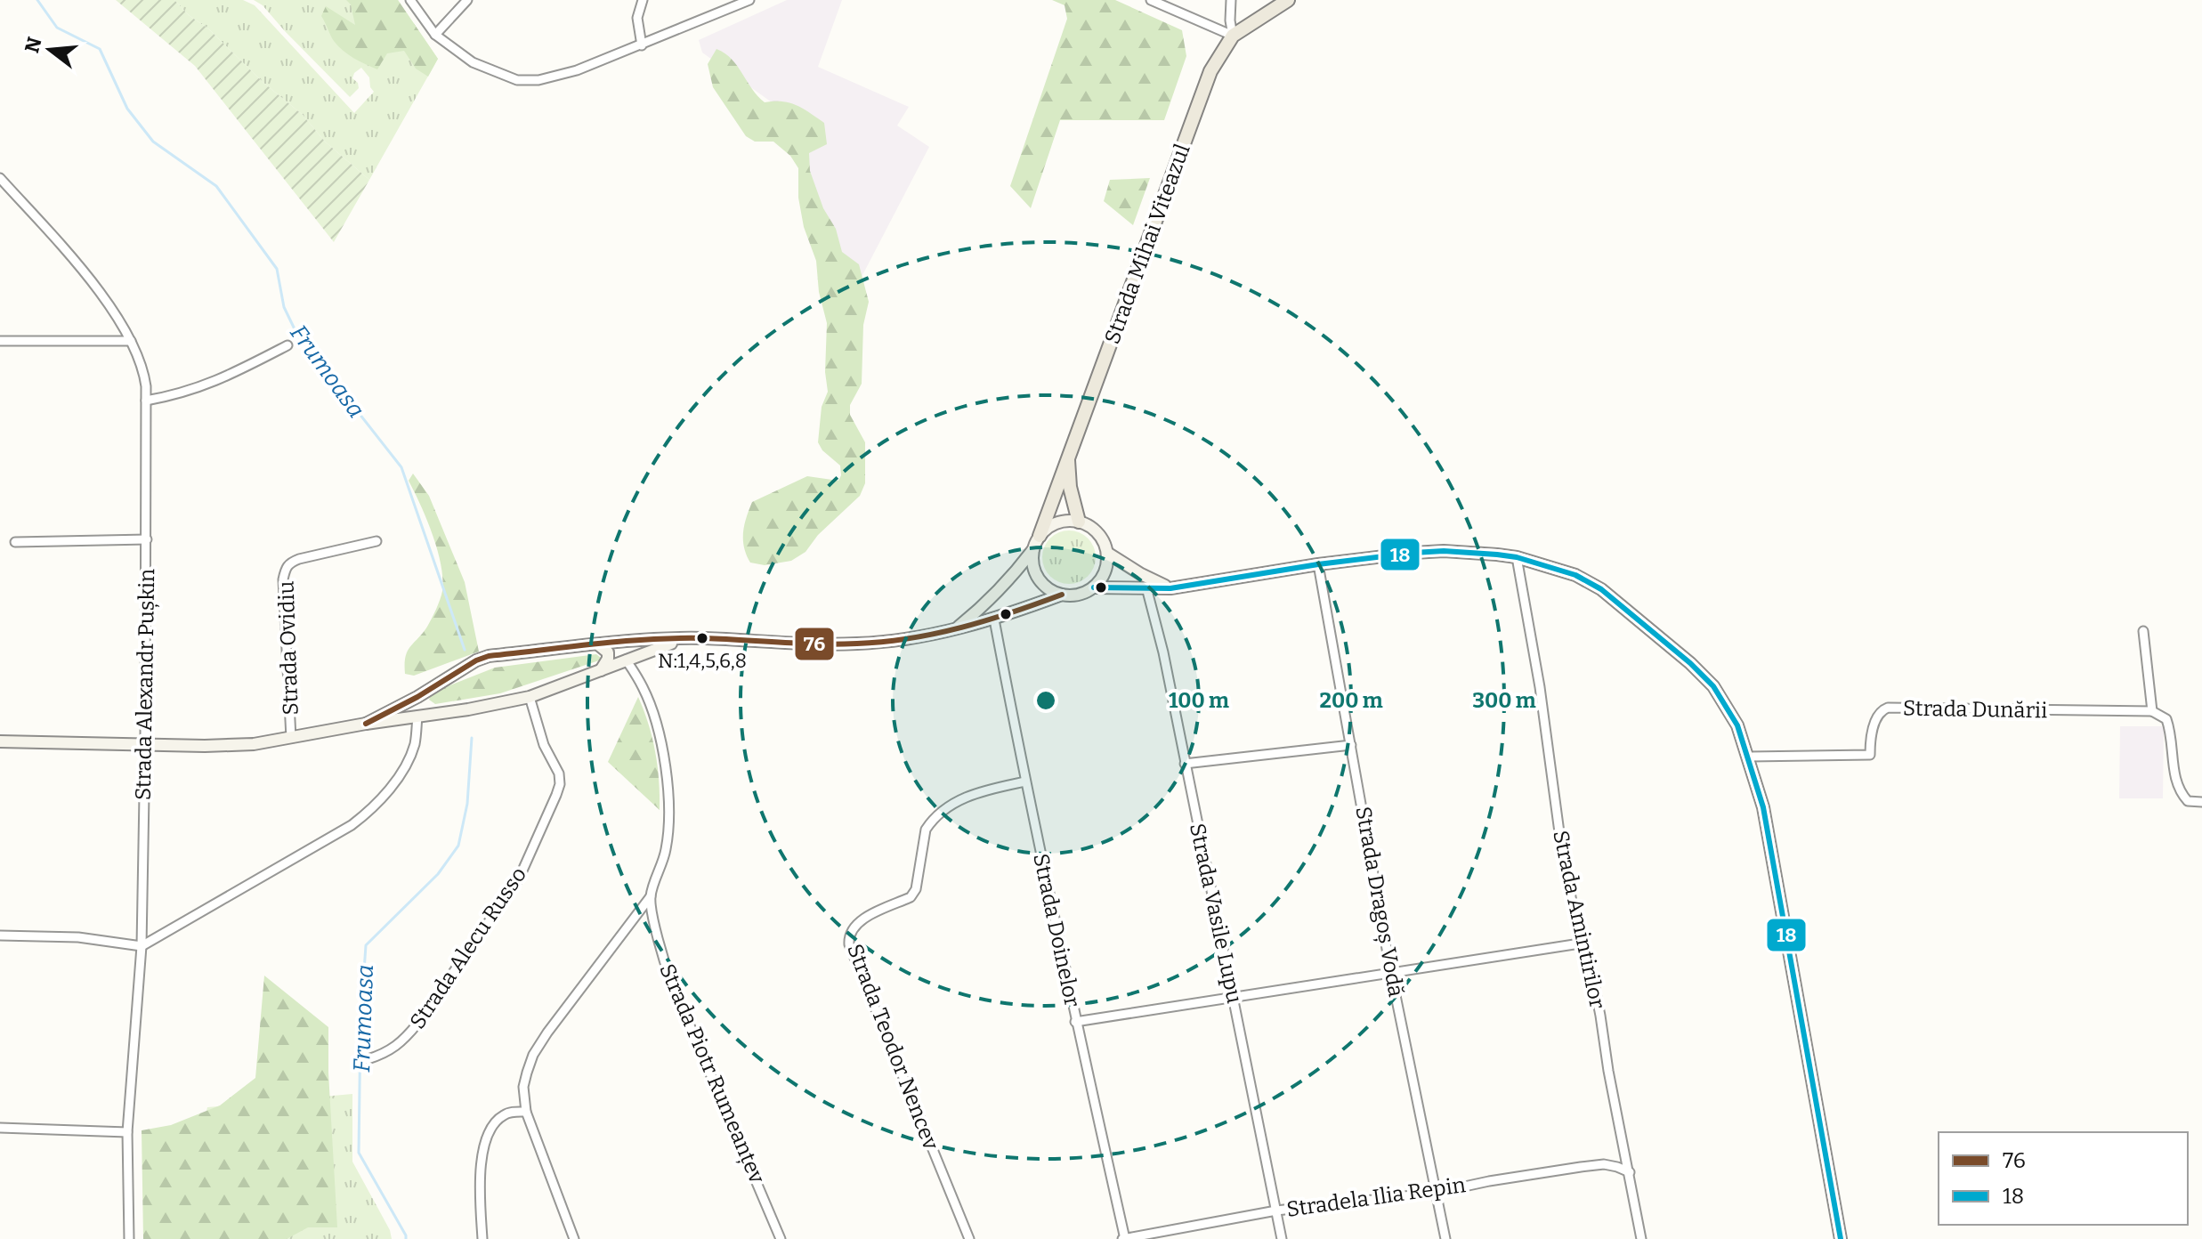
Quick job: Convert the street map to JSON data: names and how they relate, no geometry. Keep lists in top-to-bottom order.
{
  "streets": {
    "main road": ["Strada Mihai Viteazul"],
    "street": [
      "Strada Ovidiu",
      "Strada Alexandr Pușkin",
      "Strada Dunării",
      "Strada Dragoș Vodă",
      "Strada Vasile Lupu",
      "Strada Amintirilor",
      "Strada Doinelor",
      "Strada Alecu Russo",
      "Strada Teodor Nencev",
      "Strada Piotr Rumeanțev",
      "Stradela Ilia Repin"
    ]
  },
  "crossings": [
    ["Strada Dragoș Vodă", "Stradela Ilia Repin"],
    ["Strada Vasile Lupu", "Stradela Ilia Repin"],
    ["Strada Amintirilor", "Stradela Ilia Repin"],
    ["Strada Doinelor", "Strada Teodor Nencev"],
    ["Strada Doinelor", "Stradela Ilia Repin"]
  ],
  "water": ["Frumoasa"],
  "places": ["N:1,4,5,6,8"],
  "lines": ["transit line 18", "transit line 76"],
  "legend": ["76", "18"],
  "north": "left",
  "rings": ["100 m", "200 m", "300 m"]
}
